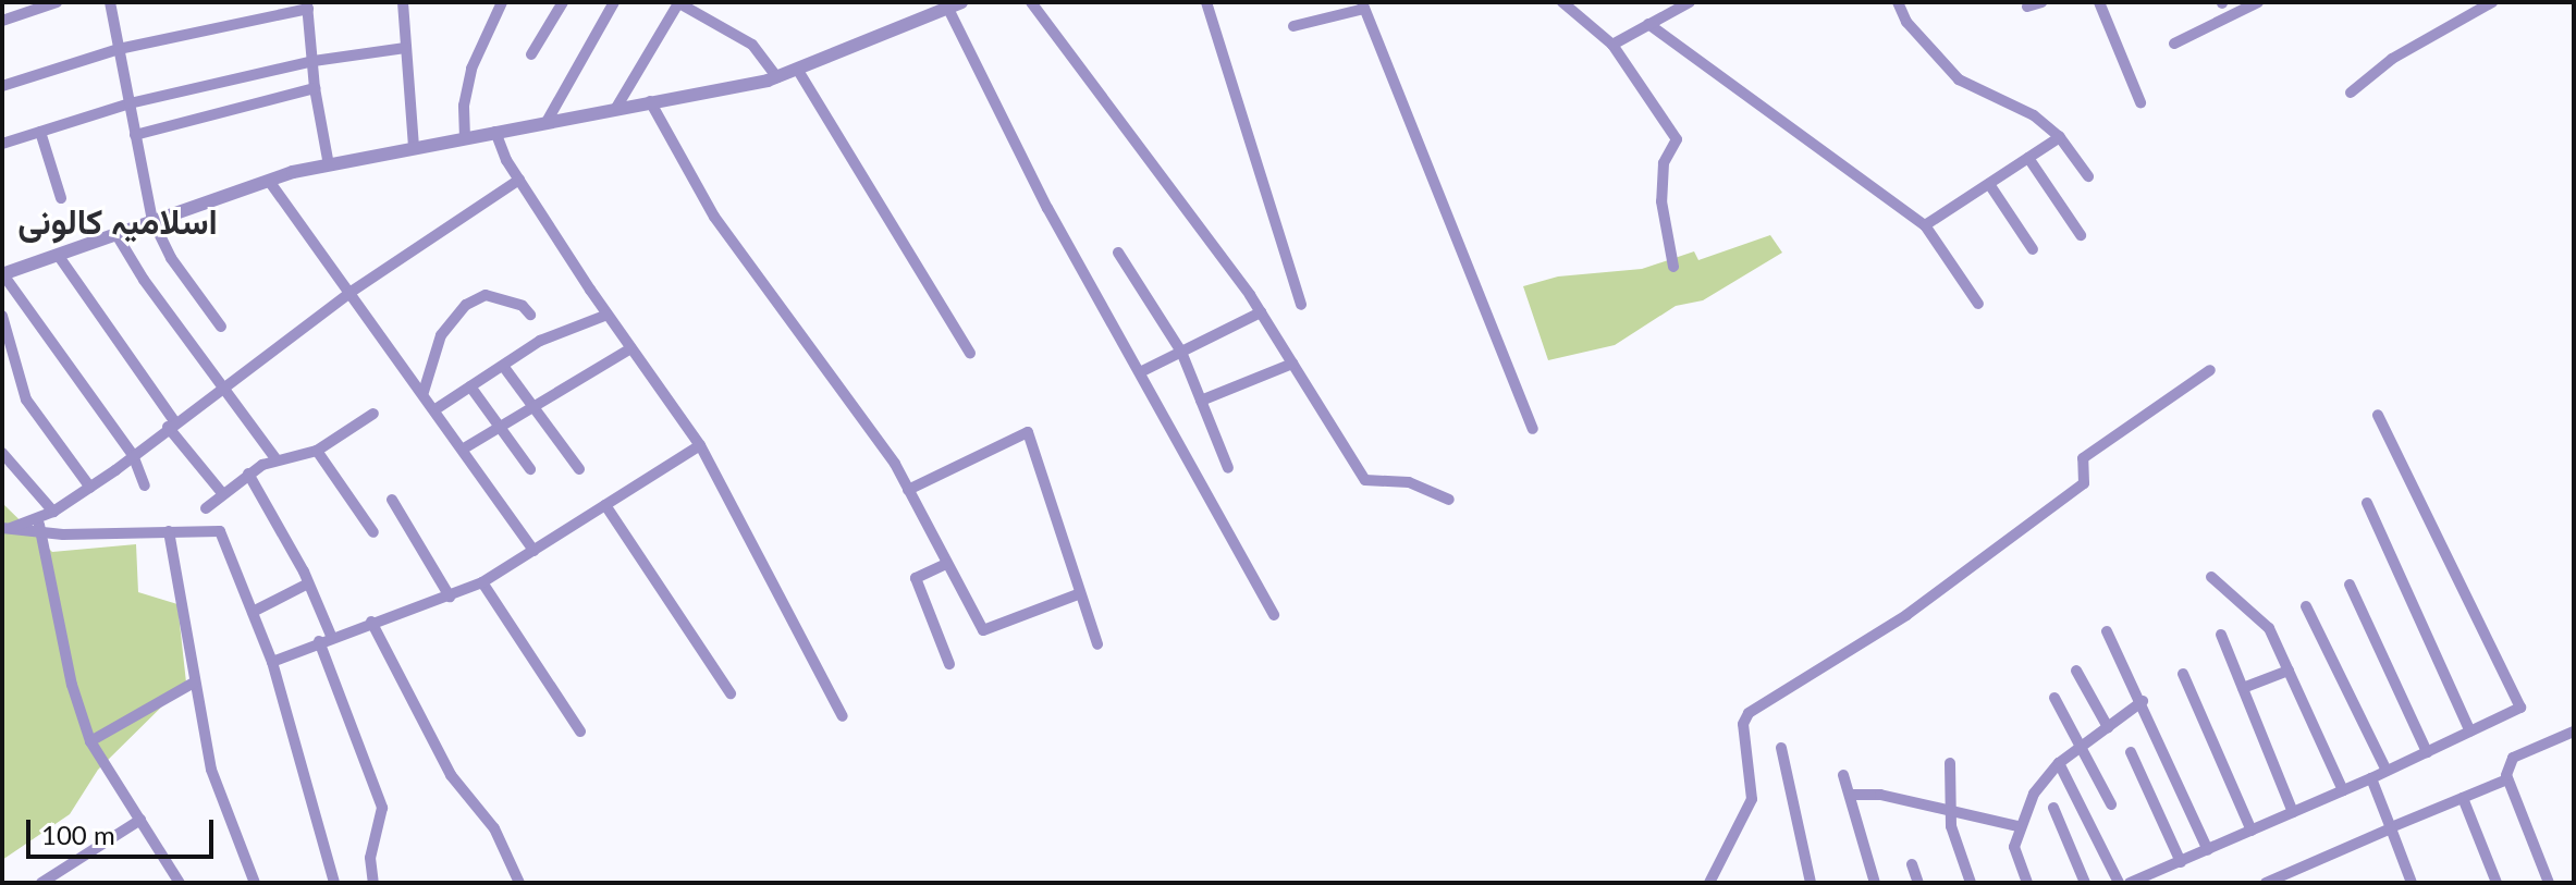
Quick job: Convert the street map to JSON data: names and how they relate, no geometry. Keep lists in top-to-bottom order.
{
  "districts": ["اسلامیہ کالونی"],
  "scale_bar": "100 m"
}
